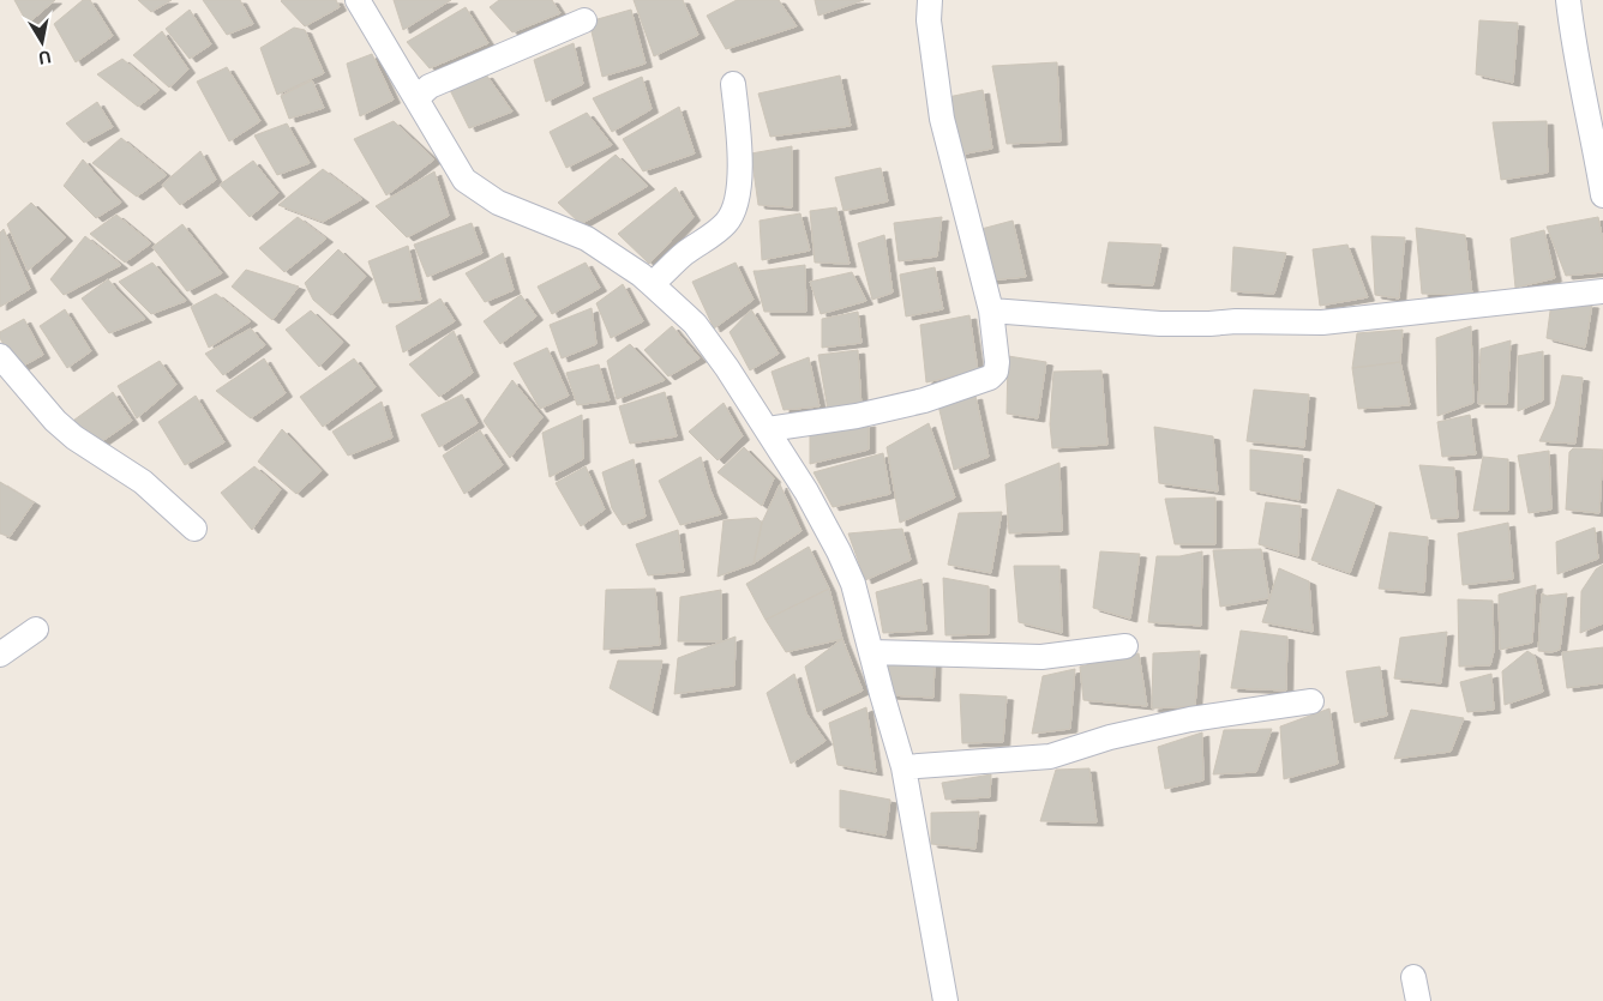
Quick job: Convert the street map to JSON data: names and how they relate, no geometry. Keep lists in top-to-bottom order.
{
  "north": "bottom"
}
